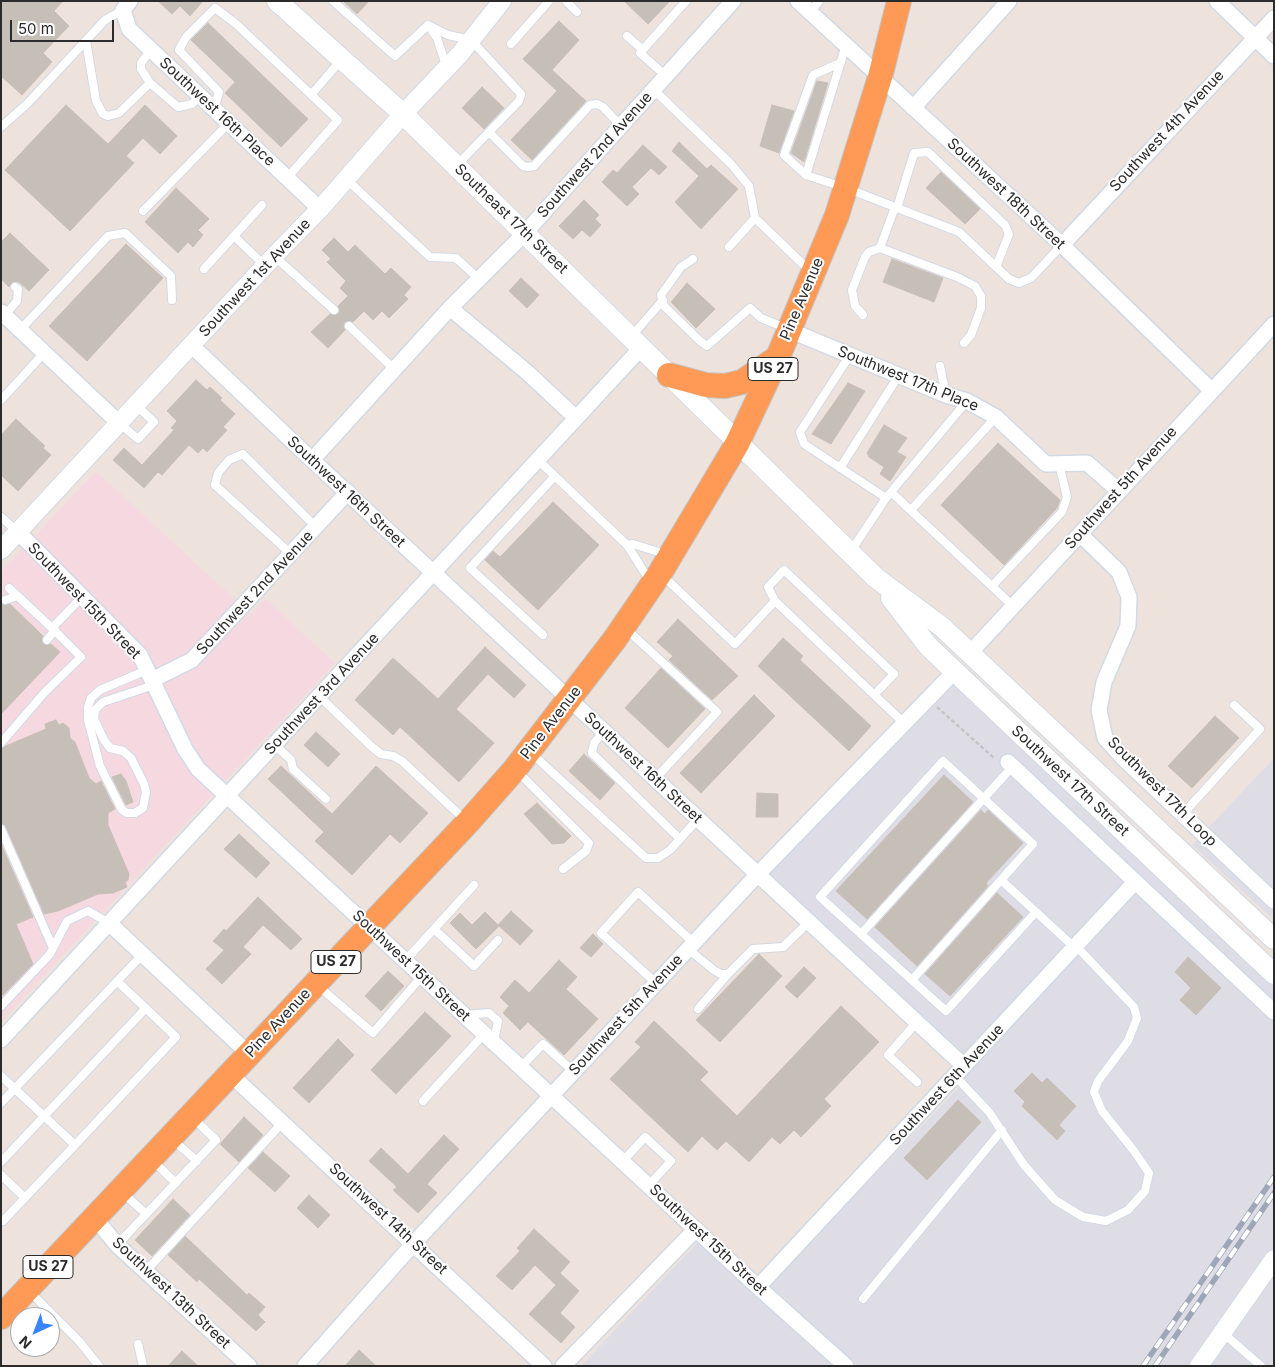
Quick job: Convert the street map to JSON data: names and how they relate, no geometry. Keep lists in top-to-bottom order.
{
  "streets": {
    "highway": ["Pine Avenue", "US 27"],
    "main road": ["Southeast 17th Street", "Southwest 17th Street"],
    "street": [
      "Southwest 16th Place",
      "Southwest 4th Avenue",
      "Southwest 2nd Avenue",
      "Southwest 18th Street",
      "Southwest 1st Avenue",
      "Southwest 17th Place",
      "Southwest 5th Avenue",
      "Southwest 16th Street",
      "Southwest 15th Street",
      "Southwest 3rd Avenue",
      "Southwest 17th Loop",
      "Southwest 6th Avenue",
      "Southwest 14th Street",
      "Southwest 13th Street"
    ]
  },
  "crossings": [
    ["Southwest 16th Place", "Southwest 1st Avenue"],
    ["Southwest 4th Avenue", "Southwest 18th Street"],
    ["Southwest 2nd Avenue", "Southeast 17th Street"],
    ["Southwest 2nd Avenue", "Southwest 16th Street"],
    ["Southwest 2nd Avenue", "Southwest 15th Street"],
    ["Southwest 18th Street", "Pine Avenue"],
    ["Southwest 18th Street", "Southwest 5th Avenue"],
    ["Southeast 17th Street", "Southwest 1st Avenue"],
    ["Southeast 17th Street", "Pine Avenue"],
    ["Southeast 17th Street", "Southwest 3rd Avenue"],
    ["Southeast 17th Street", "Southwest 17th Street"],
    ["Southwest 1st Avenue", "Southwest 16th Street"],
    ["Southwest 1st Avenue", "Southwest 15th Street"],
    ["Pine Avenue", "Southwest 17th Place"],
    ["Pine Avenue", "Southwest 16th Street"],
    ["Pine Avenue", "Southwest 15th Street"],
    ["Pine Avenue", "Southwest 17th Street"],
    ["Pine Avenue", "Southwest 14th Street"],
    ["Pine Avenue", "Southwest 13th Street"],
    ["Southwest 17th Place", "Southwest 5th Avenue"],
    ["Southwest 5th Avenue", "Southwest 16th Street"],
    ["Southwest 5th Avenue", "Southwest 15th Street"],
    ["Southwest 5th Avenue", "Southwest 17th Street"],
    ["Southwest 5th Avenue", "Southwest 17th Loop"],
    ["Southwest 5th Avenue", "Southwest 14th Street"],
    ["Southwest 16th Street", "Southwest 3rd Avenue"],
    ["Southwest 16th Street", "Southwest 6th Avenue"],
    ["Southwest 15th Street", "Southwest 3rd Avenue"],
    ["Southwest 15th Street", "Southwest 6th Avenue"]
  ],
  "scale_bar": "50 m",
  "north": "bottom left"
}
